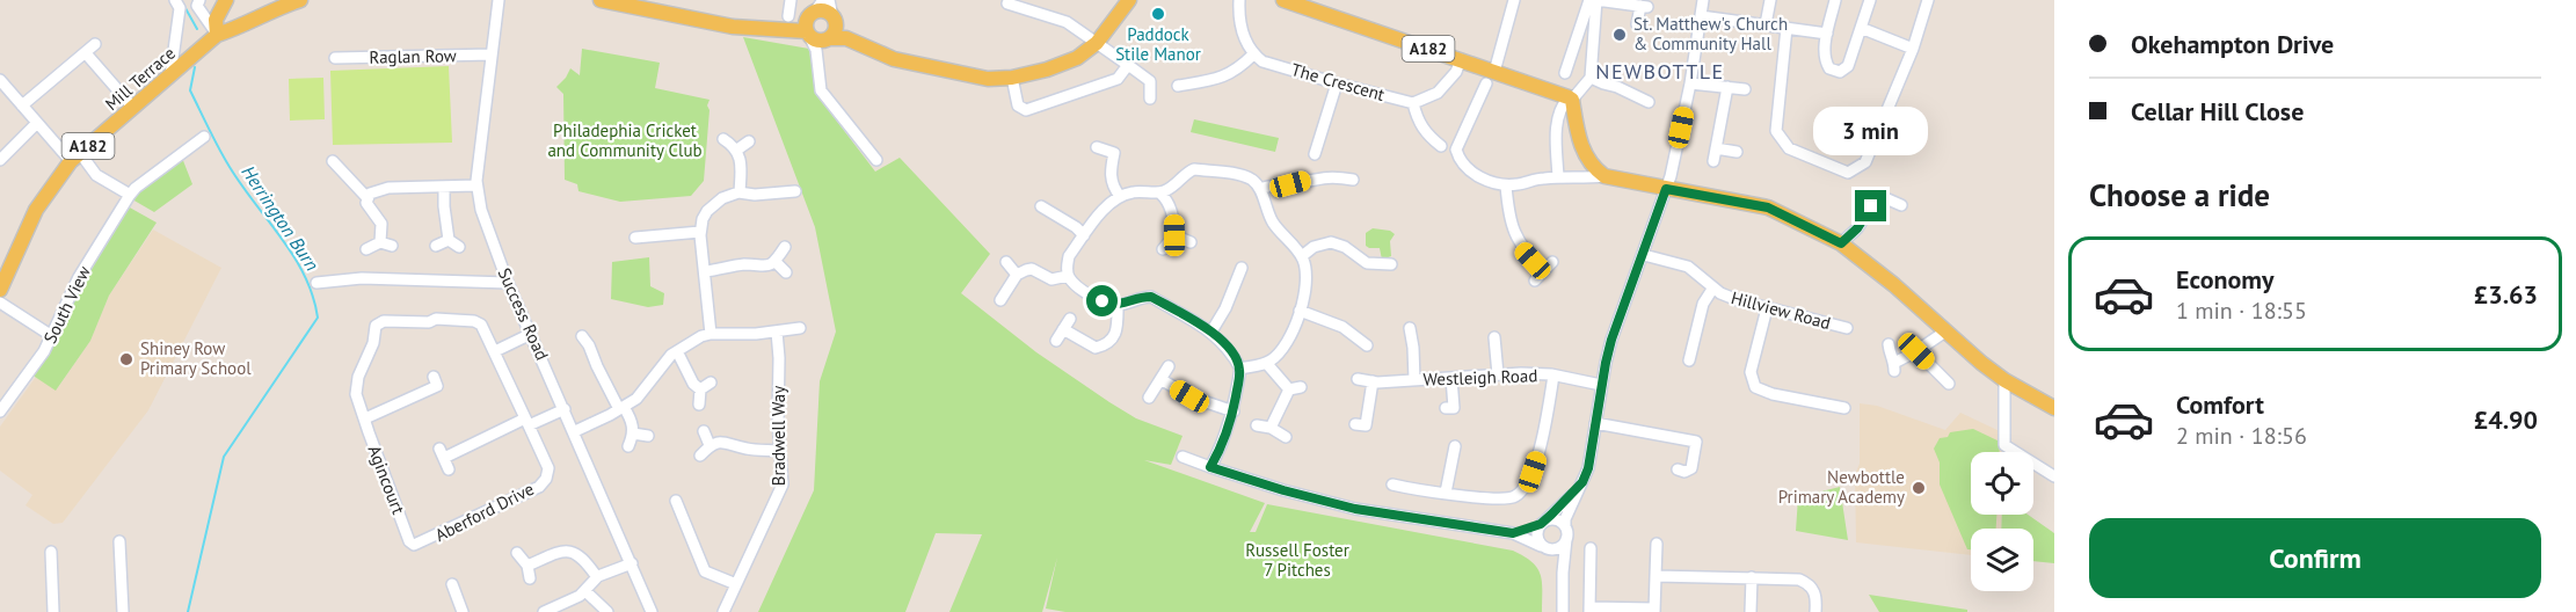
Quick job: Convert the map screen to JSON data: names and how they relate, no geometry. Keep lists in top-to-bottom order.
{
  "streets": {
    "main road": ["A182", "Mill Terrace"],
    "street": [
      "Raglan Row",
      "The Crescent",
      "South View",
      "Hillview Road",
      "Success Road",
      "Westleigh Road",
      "Bradwell Way",
      "Agincourt",
      "Aberford Drive"
    ]
  },
  "crossings": [
    ["A182", "Mill Terrace"],
    ["Raglan Row", "Success Road"],
    ["Agincourt", "Aberford Drive"]
  ],
  "districts": ["NEWBOTTLE"],
  "water": ["Herrington Burn"],
  "parks": ["Philadephia Cricket and Community Club", "Russell Foster 7 Pitches"],
  "places": [
    "Paddock Stile Manor",
    "St. Matthew's Church & Community Hall",
    "Shiney Row Primary School",
    "Newbottle Primary Academy"
  ],
  "page": {
    "banner": ["Okehampton Drive", "Cellar Hill Close"],
    "bubble": "3 min",
    "heading": "Choose a ride",
    "list": [
      {
        "name": "Economy",
        "note": "1 min · 18:55",
        "value": "£3.63"
      },
      {
        "name": "Comfort",
        "note": "2 min · 18:56",
        "value": "£4.90"
      }
    ],
    "buttons": "Confirm"
  }
}
